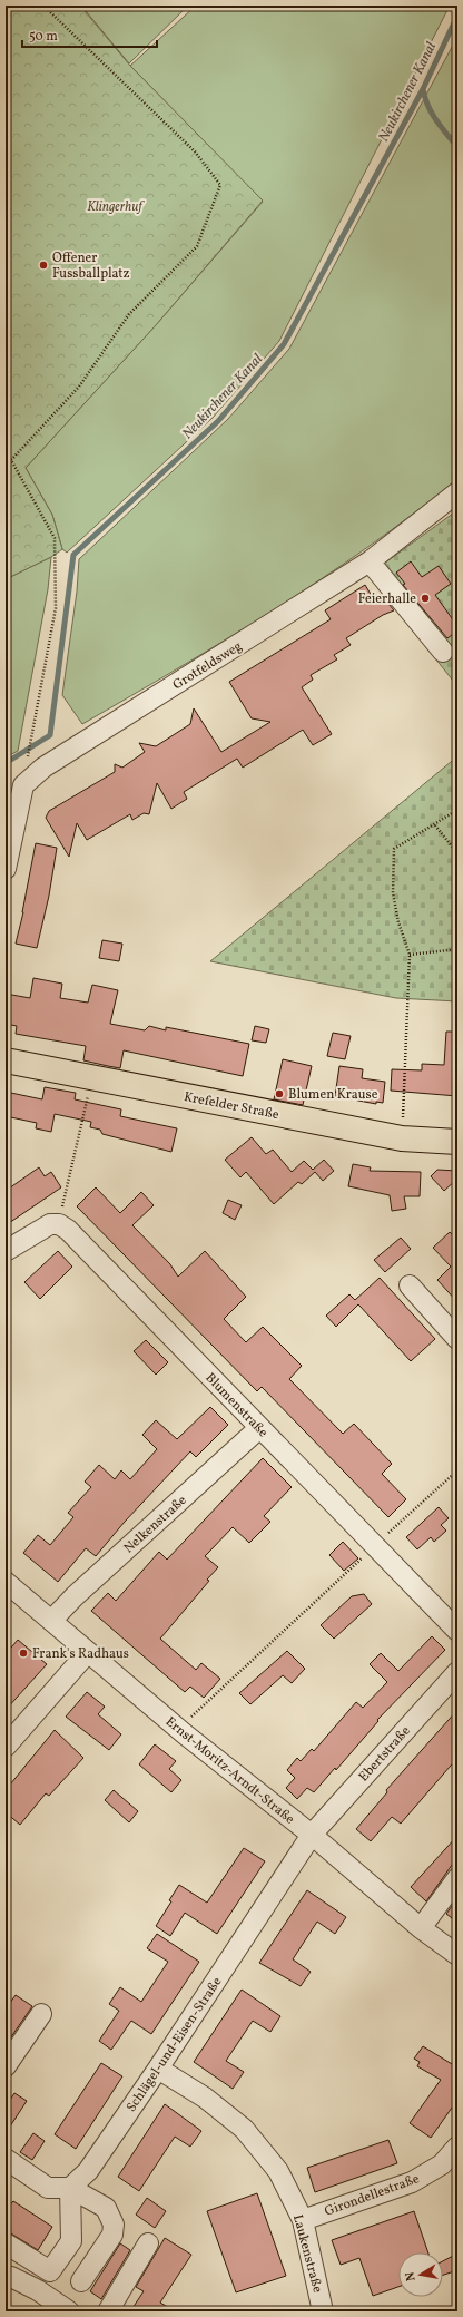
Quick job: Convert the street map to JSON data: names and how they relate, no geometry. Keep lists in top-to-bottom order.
{
  "streets": {
    "main road": ["Krefelder Straße"],
    "street": [
      "Grotfeldsweg",
      "Blumenstraße",
      "Nelkenstraße",
      "Ebertstraße",
      "Ernst-Moritz-Arndt-Straße",
      "Schlägel-und-Eisen-Straße",
      "Girondellestraße",
      "Laukenstraße"
    ]
  },
  "crossings": [
    ["Blumenstraße", "Nelkenstraße"],
    ["Nelkenstraße", "Ernst-Moritz-Arndt-Straße"],
    ["Ebertstraße", "Ernst-Moritz-Arndt-Straße"],
    ["Ebertstraße", "Schlägel-und-Eisen-Straße"],
    ["Ernst-Moritz-Arndt-Straße", "Schlägel-und-Eisen-Straße"],
    ["Schlägel-und-Eisen-Straße", "Laukenstraße"],
    ["Girondellestraße", "Laukenstraße"]
  ],
  "water": ["Neukirchener Kanal"],
  "parks": ["Klingerhuf"],
  "places": [
    "Offener Fussballplatz",
    "Feierhalle",
    "Blumen Krause",
    "Frank's Radhaus"
  ],
  "scale_bar": "50 m",
  "north": "left"
}
